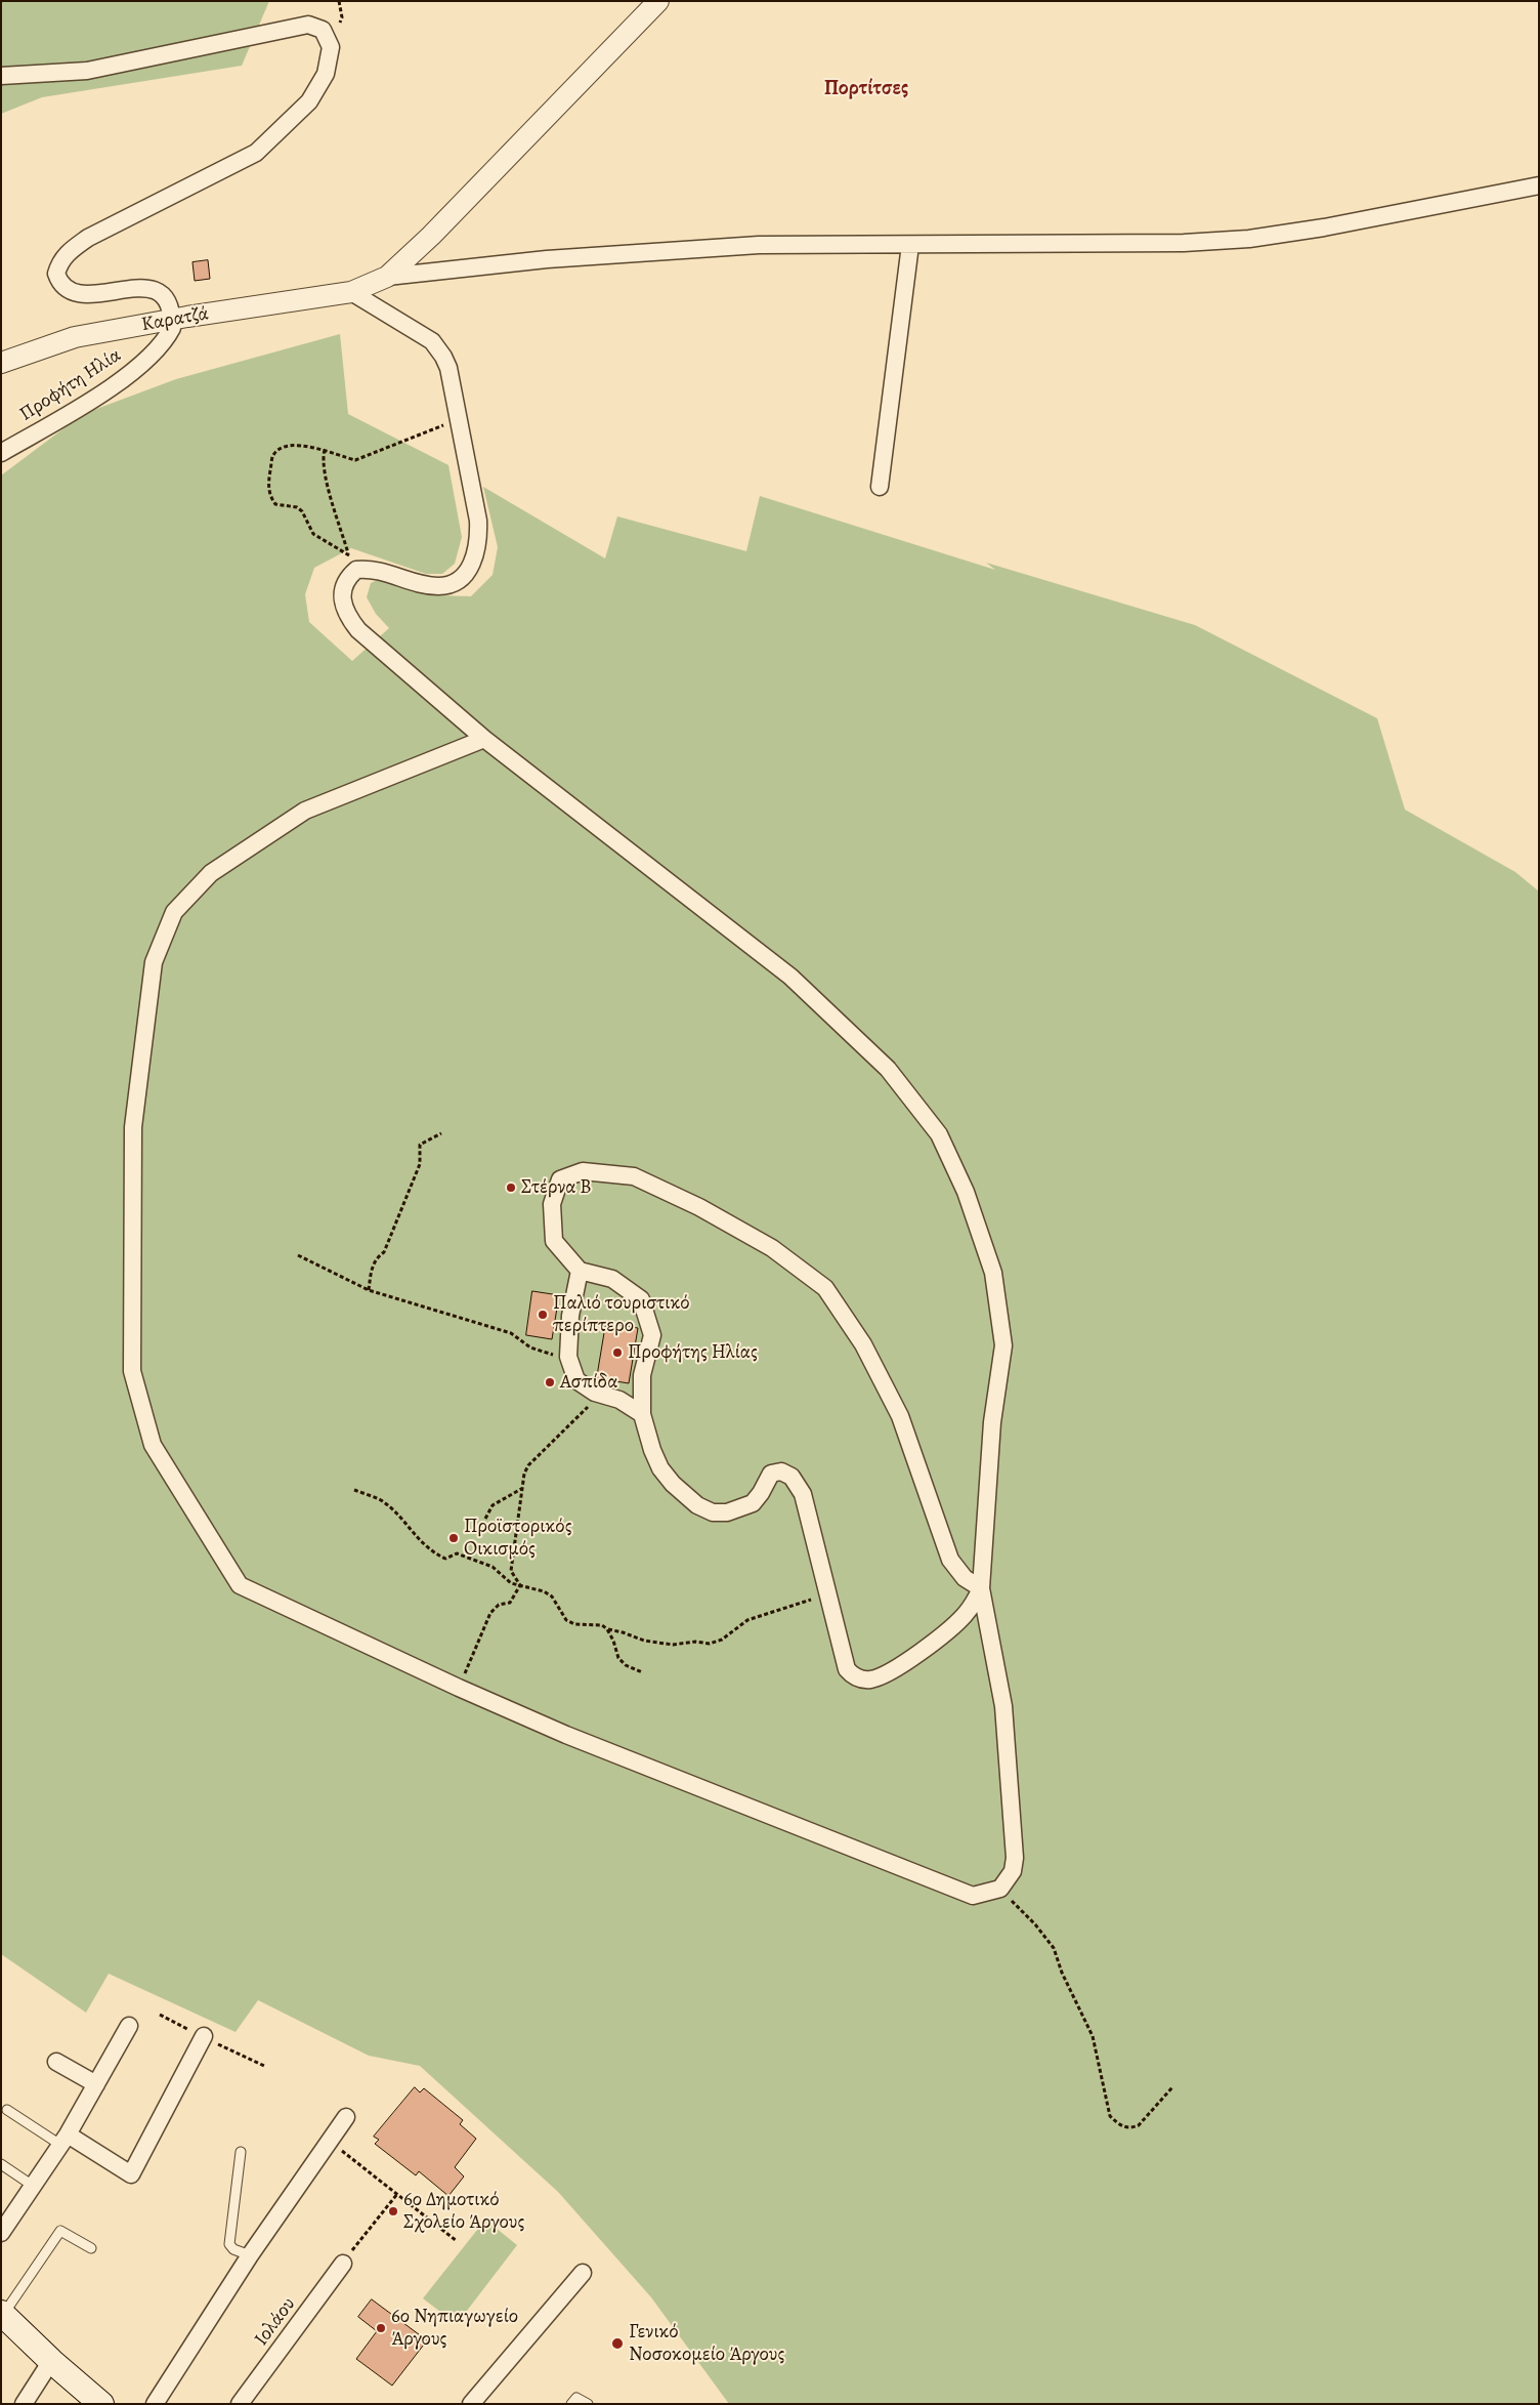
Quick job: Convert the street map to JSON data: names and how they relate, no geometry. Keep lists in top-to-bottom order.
{
  "streets": {
    "street": ["Καρατζά", "Προφήτη Ηλία", "Ιολάου"]
  },
  "crossings": [
    ["Καρατζά", "Προφήτη Ηλία"]
  ],
  "districts": ["Πορτίτσες"],
  "places": [
    "Στέρνα Β",
    "Παλιό τουριστικό περίπτερο",
    "Προφήτης Ηλίας",
    "Ασπίδα",
    "Προϊστορικός Οικισμός",
    "6ο Δημοτικό Σχολείο Άργους",
    "6ο Νηπιαγωγείο Άργους",
    "Γενικό Νοσοκομείο Άργους"
  ]
}
